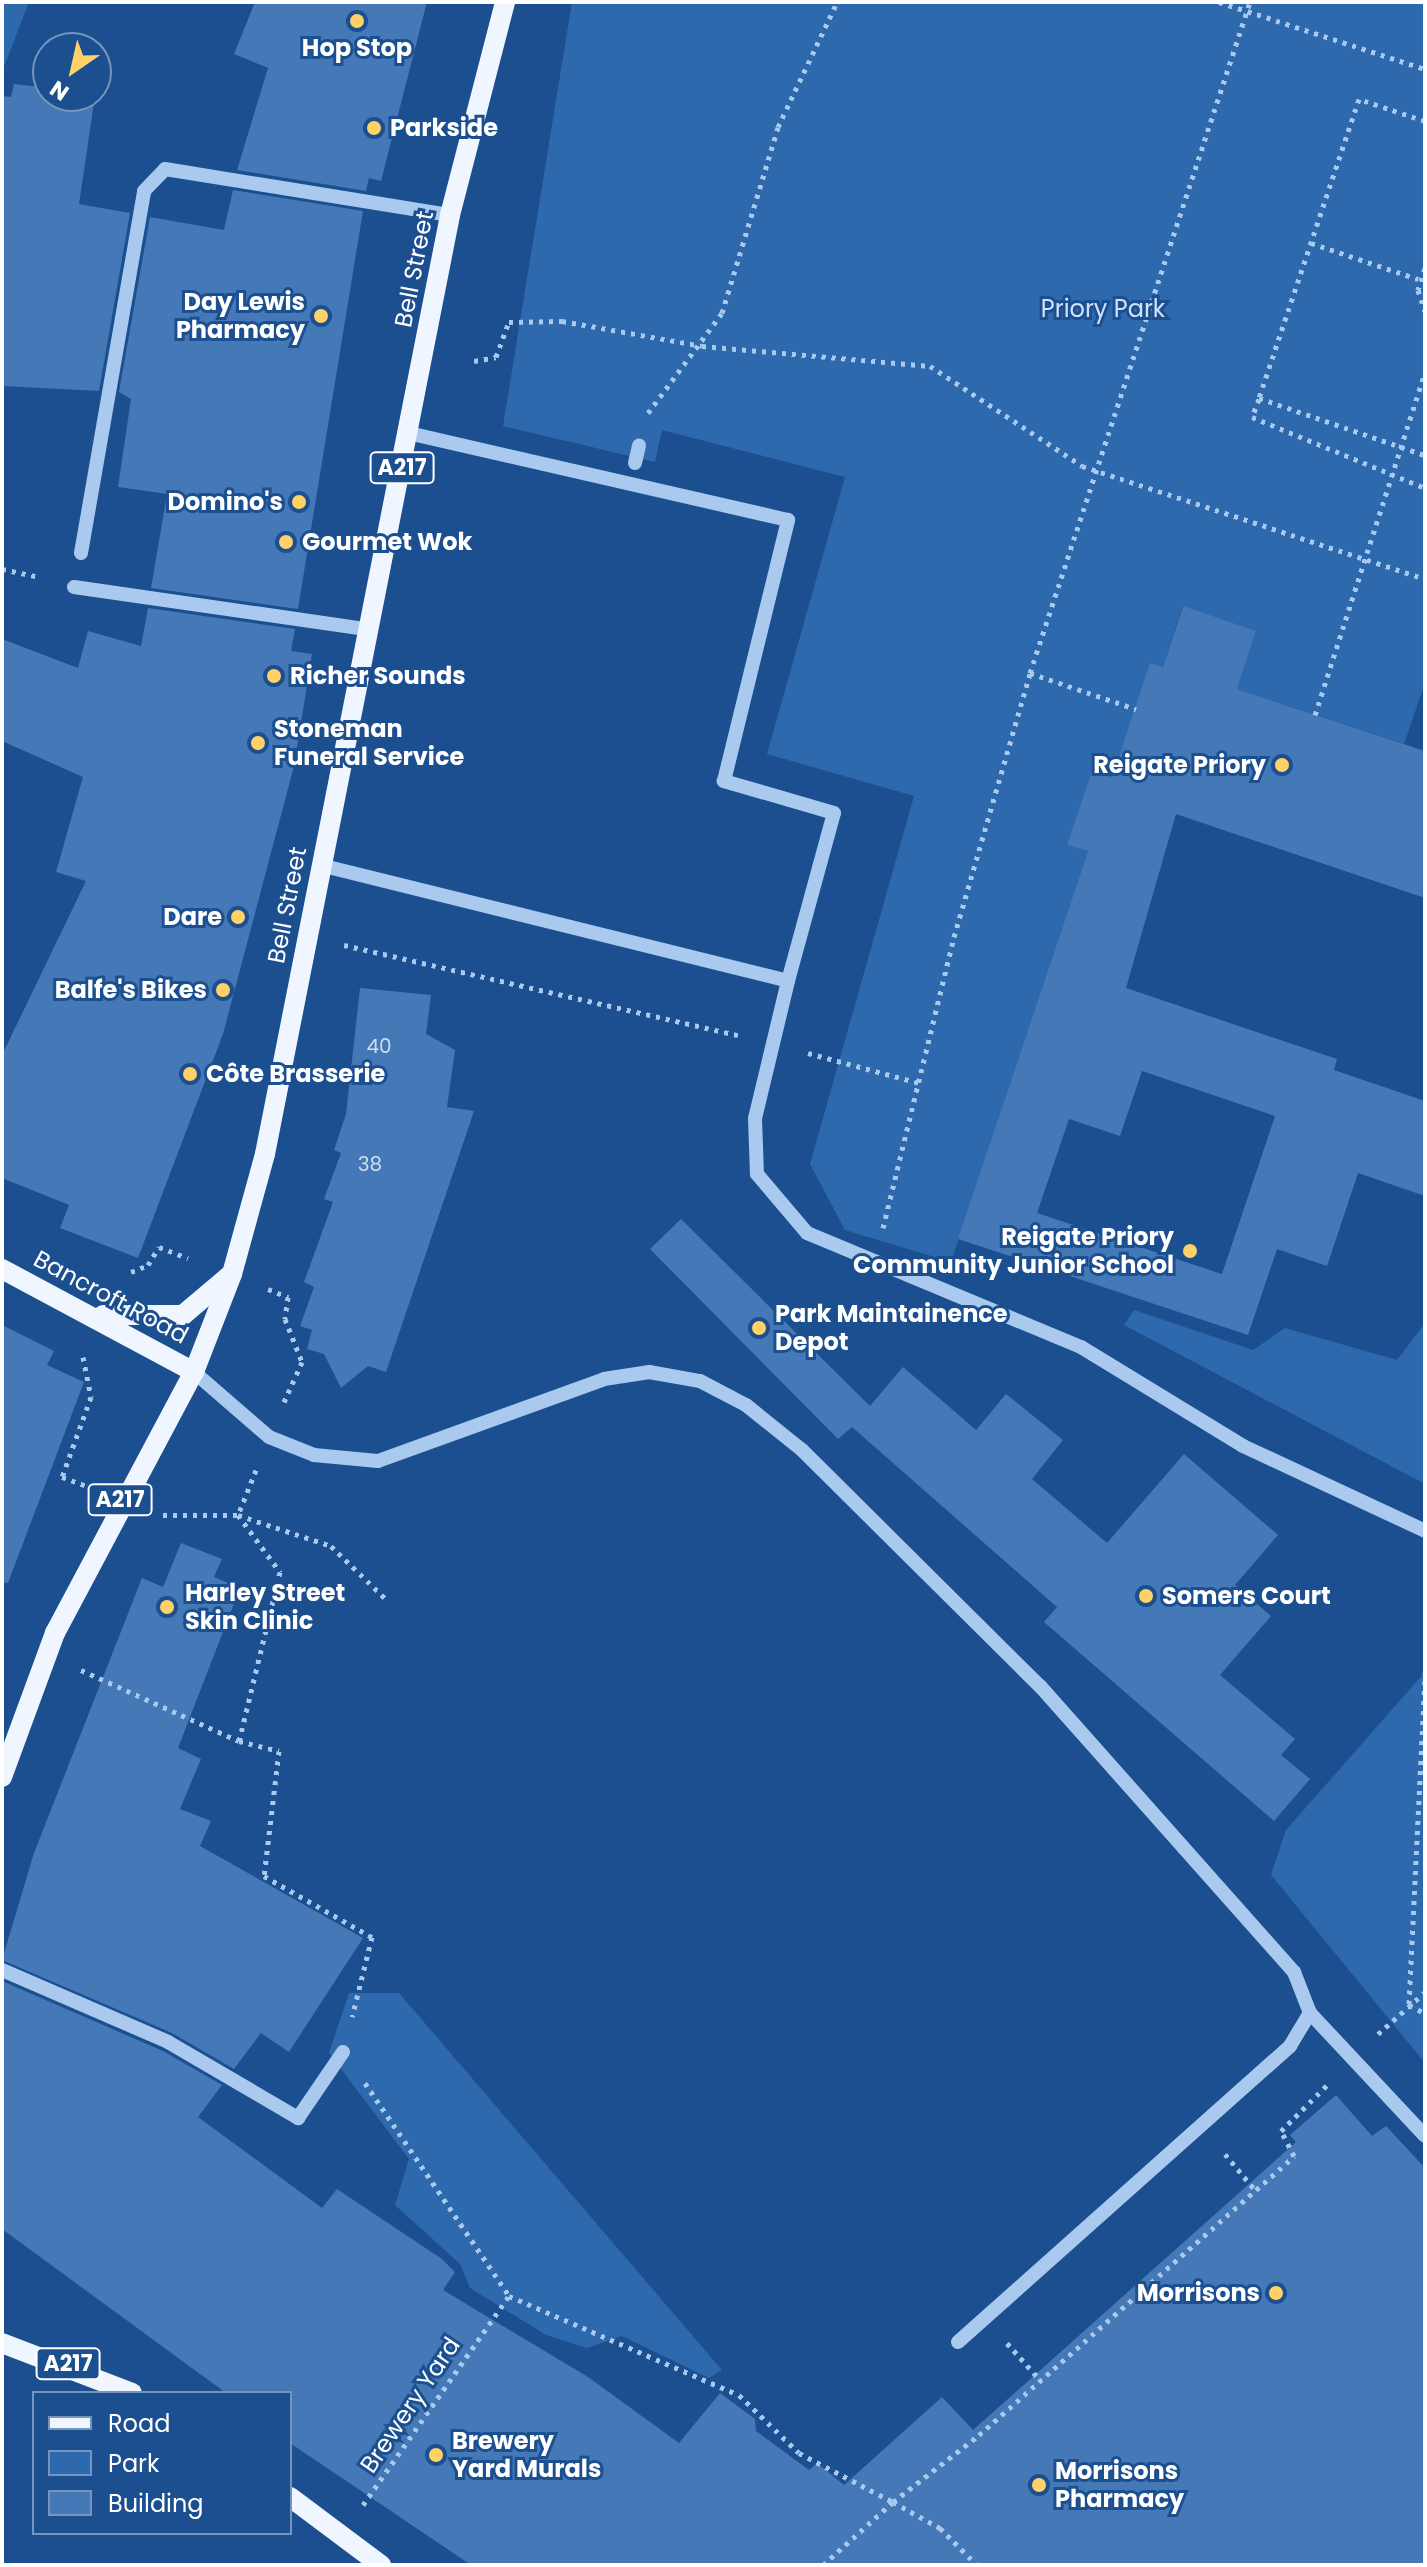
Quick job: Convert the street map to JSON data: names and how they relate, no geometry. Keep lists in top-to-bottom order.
{
  "streets": {
    "main road": ["Bell Street", "A217", "Bancroft Road"],
    "path": ["Brewery Yard"]
  },
  "crossings": [
    ["Bell Street", "Bancroft Road"]
  ],
  "parks": ["Priory Park"],
  "places": [
    "Hop Stop",
    "Parkside",
    "Day Lewis Pharmacy",
    "Domino's",
    "Gourmet Wok",
    "Richer Sounds",
    "Stoneman Funeral Service",
    "Reigate Priory",
    "Dare",
    "Balfe's Bikes",
    "Côte Brasserie",
    "Reigate Priory Community Junior School",
    "Park Maintainence Depot",
    "Somers Court",
    "Harley Street Skin Clinic",
    "Morrisons",
    "Brewery Yard Murals",
    "Morrisons Pharmacy"
  ],
  "house_numbers": ["40", "38"],
  "legend": ["Road", "Park", "Building"],
  "north": "bottom left"
}
